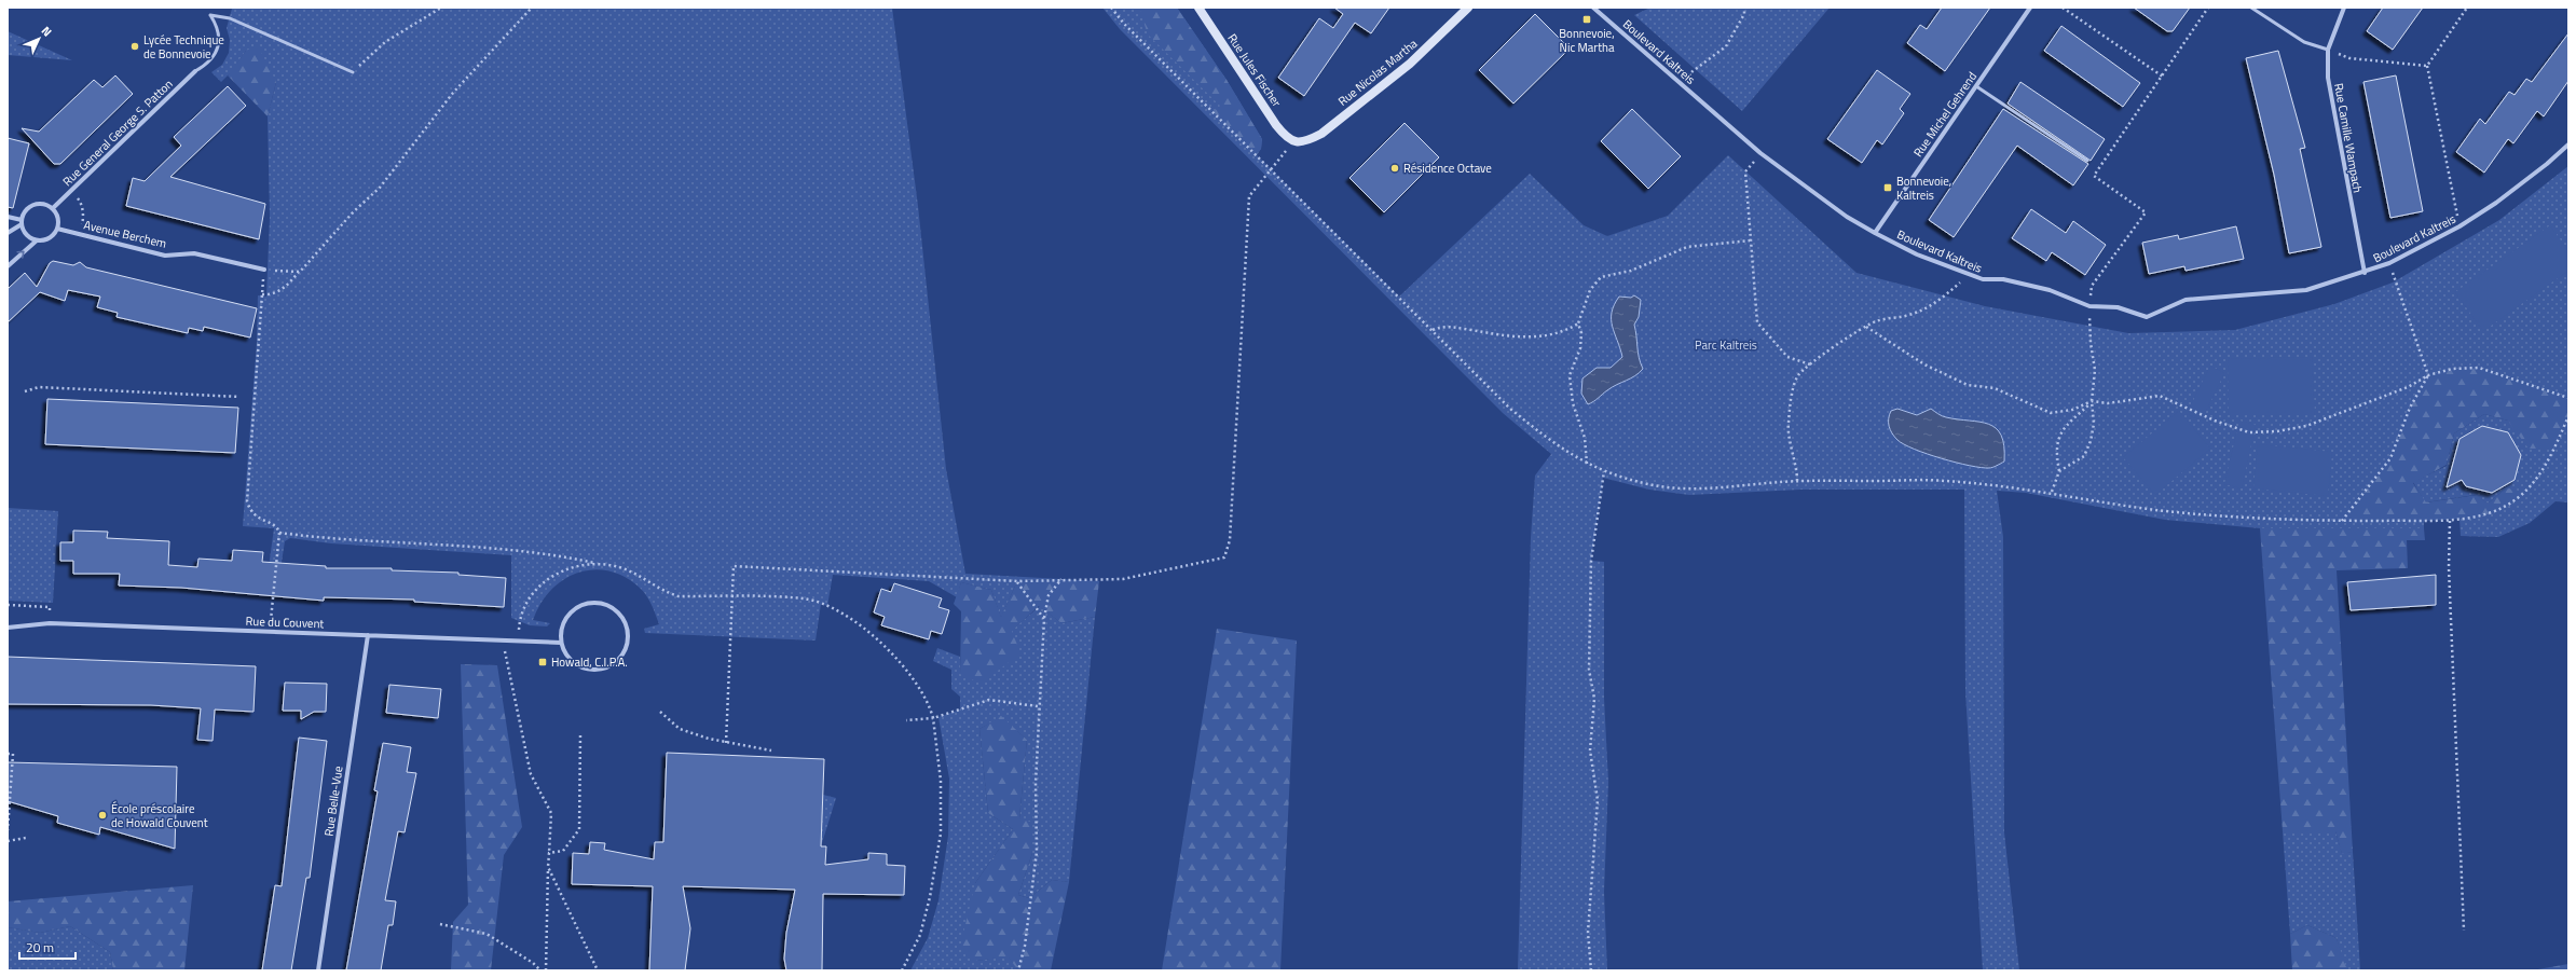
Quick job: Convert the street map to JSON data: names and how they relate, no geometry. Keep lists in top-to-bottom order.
{
  "streets": {
    "street": [
      "Boulevard Kaltreis",
      "Rue Jules Fischer",
      "Rue Nicolas Martha",
      "Rue Michel Gehrend",
      "Rue General George S. Patton",
      "Rue Camille Wampach",
      "Avenue Berchem",
      "Rue du Couvent",
      "Rue Belle-Vue"
    ]
  },
  "crossings": [
    ["Boulevard Kaltreis", "Rue Michel Gehrend"],
    ["Boulevard Kaltreis", "Rue Camille Wampach"],
    ["Rue Jules Fischer", "Rue Nicolas Martha"],
    ["Rue General George S. Patton", "Avenue Berchem"],
    ["Rue du Couvent", "Rue Belle-Vue"]
  ],
  "parks": ["Parc Kaltreis"],
  "places": {
    "transit": ["Bonnevoie, Nic Martha", "Bonnevoie, Kaltreis", "Howald, C.I.P.A."],
    "other": ["Lycée Technique de Bonnevoie", "Résidence Octave", "École préscolaire de Howald Couvent"]
  },
  "scale_bar": "20 m",
  "north": "top right"
}
